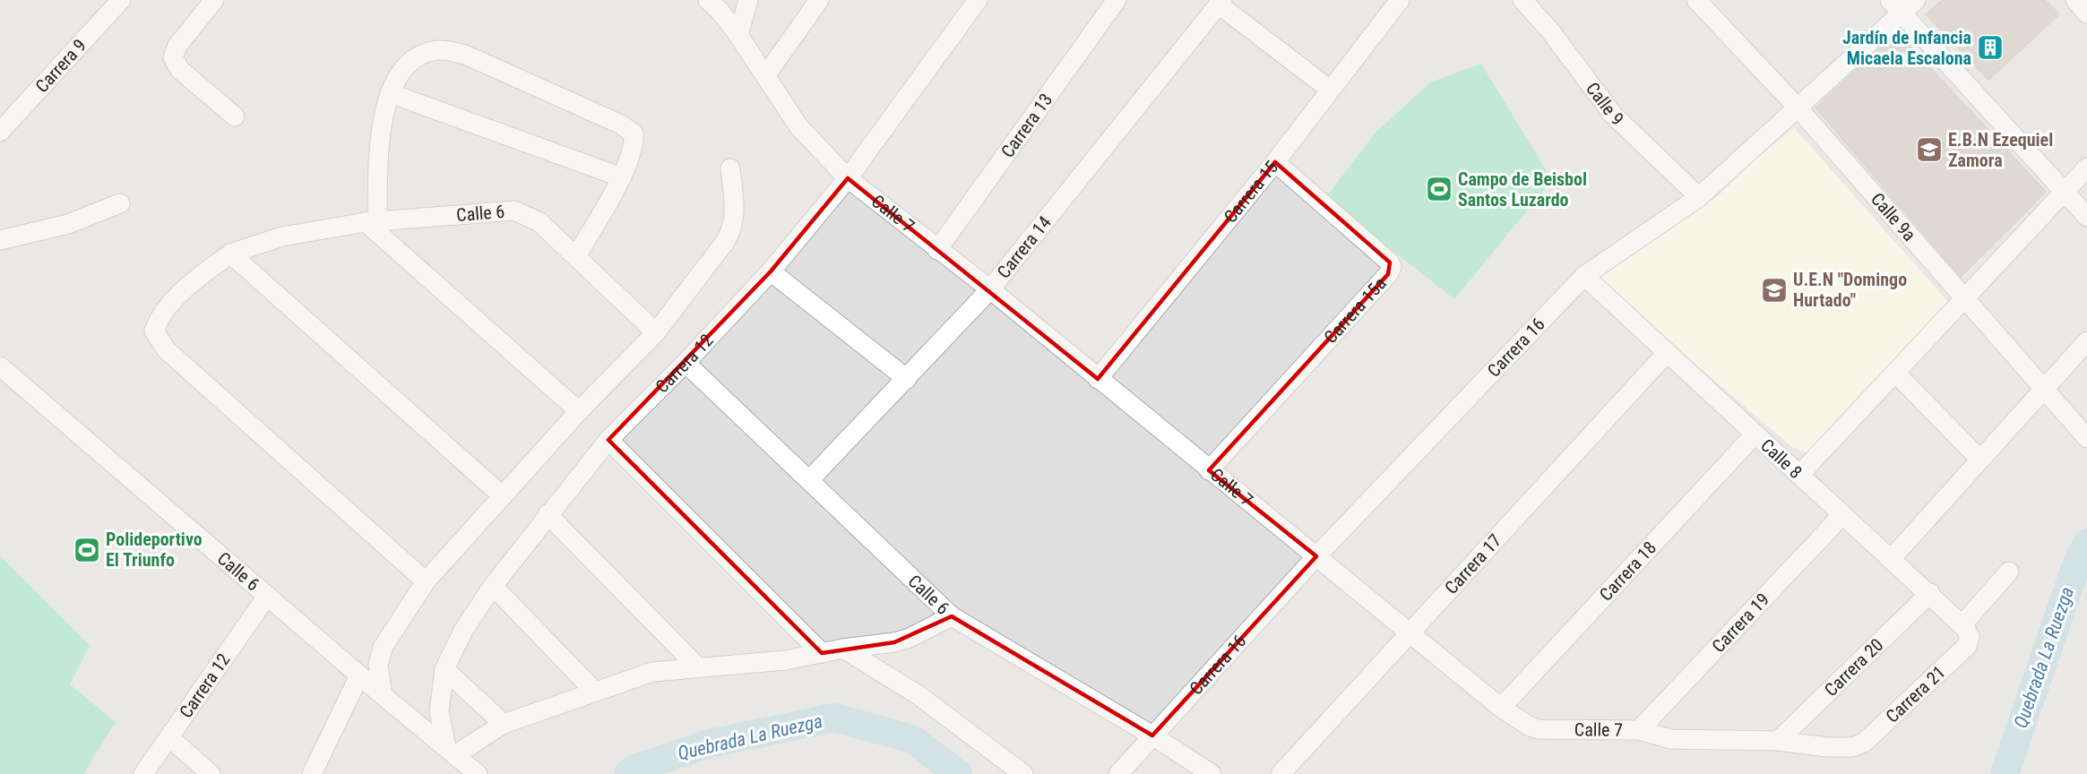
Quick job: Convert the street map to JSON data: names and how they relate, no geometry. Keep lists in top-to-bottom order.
{
  "streets": {
    "street": [
      "Carrera 9",
      "Calle 9",
      "Carrera 13",
      "Carrera 15",
      "Calle 6",
      "Calle 7",
      "Calle 9a",
      "Carrera 14",
      "Carrera 15a",
      "Carrera 16",
      "Carrera 12",
      "Calle 8",
      "Carrera 17",
      "Carrera 18",
      "Carrera 19",
      "Carrera 20",
      "Carrera 21"
    ]
  },
  "crossings": [
    ["Calle 9", "Carrera 16"],
    ["Carrera 13", "Calle 7"],
    ["Carrera 15", "Calle 7"],
    ["Carrera 15", "Carrera 15a"],
    ["Calle 6", "Carrera 14"],
    ["Calle 6", "Carrera 16"],
    ["Calle 6", "Carrera 12"],
    ["Calle 7", "Carrera 14"],
    ["Calle 7", "Carrera 15a"],
    ["Calle 7", "Carrera 16"],
    ["Calle 7", "Carrera 12"],
    ["Calle 7", "Carrera 17"],
    ["Calle 7", "Carrera 18"],
    ["Calle 7", "Carrera 19"],
    ["Calle 7", "Carrera 20"],
    ["Calle 7", "Carrera 21"],
    ["Calle 9a", "Carrera 16"],
    ["Carrera 16", "Calle 8"],
    ["Calle 8", "Carrera 17"],
    ["Calle 8", "Carrera 18"],
    ["Calle 8", "Carrera 19"],
    ["Calle 8", "Carrera 20"],
    ["Calle 8", "Carrera 21"]
  ],
  "water": ["Quebrada La Ruezga"],
  "places": {
    "building": ["Jardín de Infancia Micaela Escalona"],
    "school or university": ["E.B.N Ezequiel Zamora", "U.E.N \"Domingo Hurtado\""],
    "sports": ["Campo de Beisbol Santos Luzardo", "Polideportivo El Triunfo"]
  }
}
